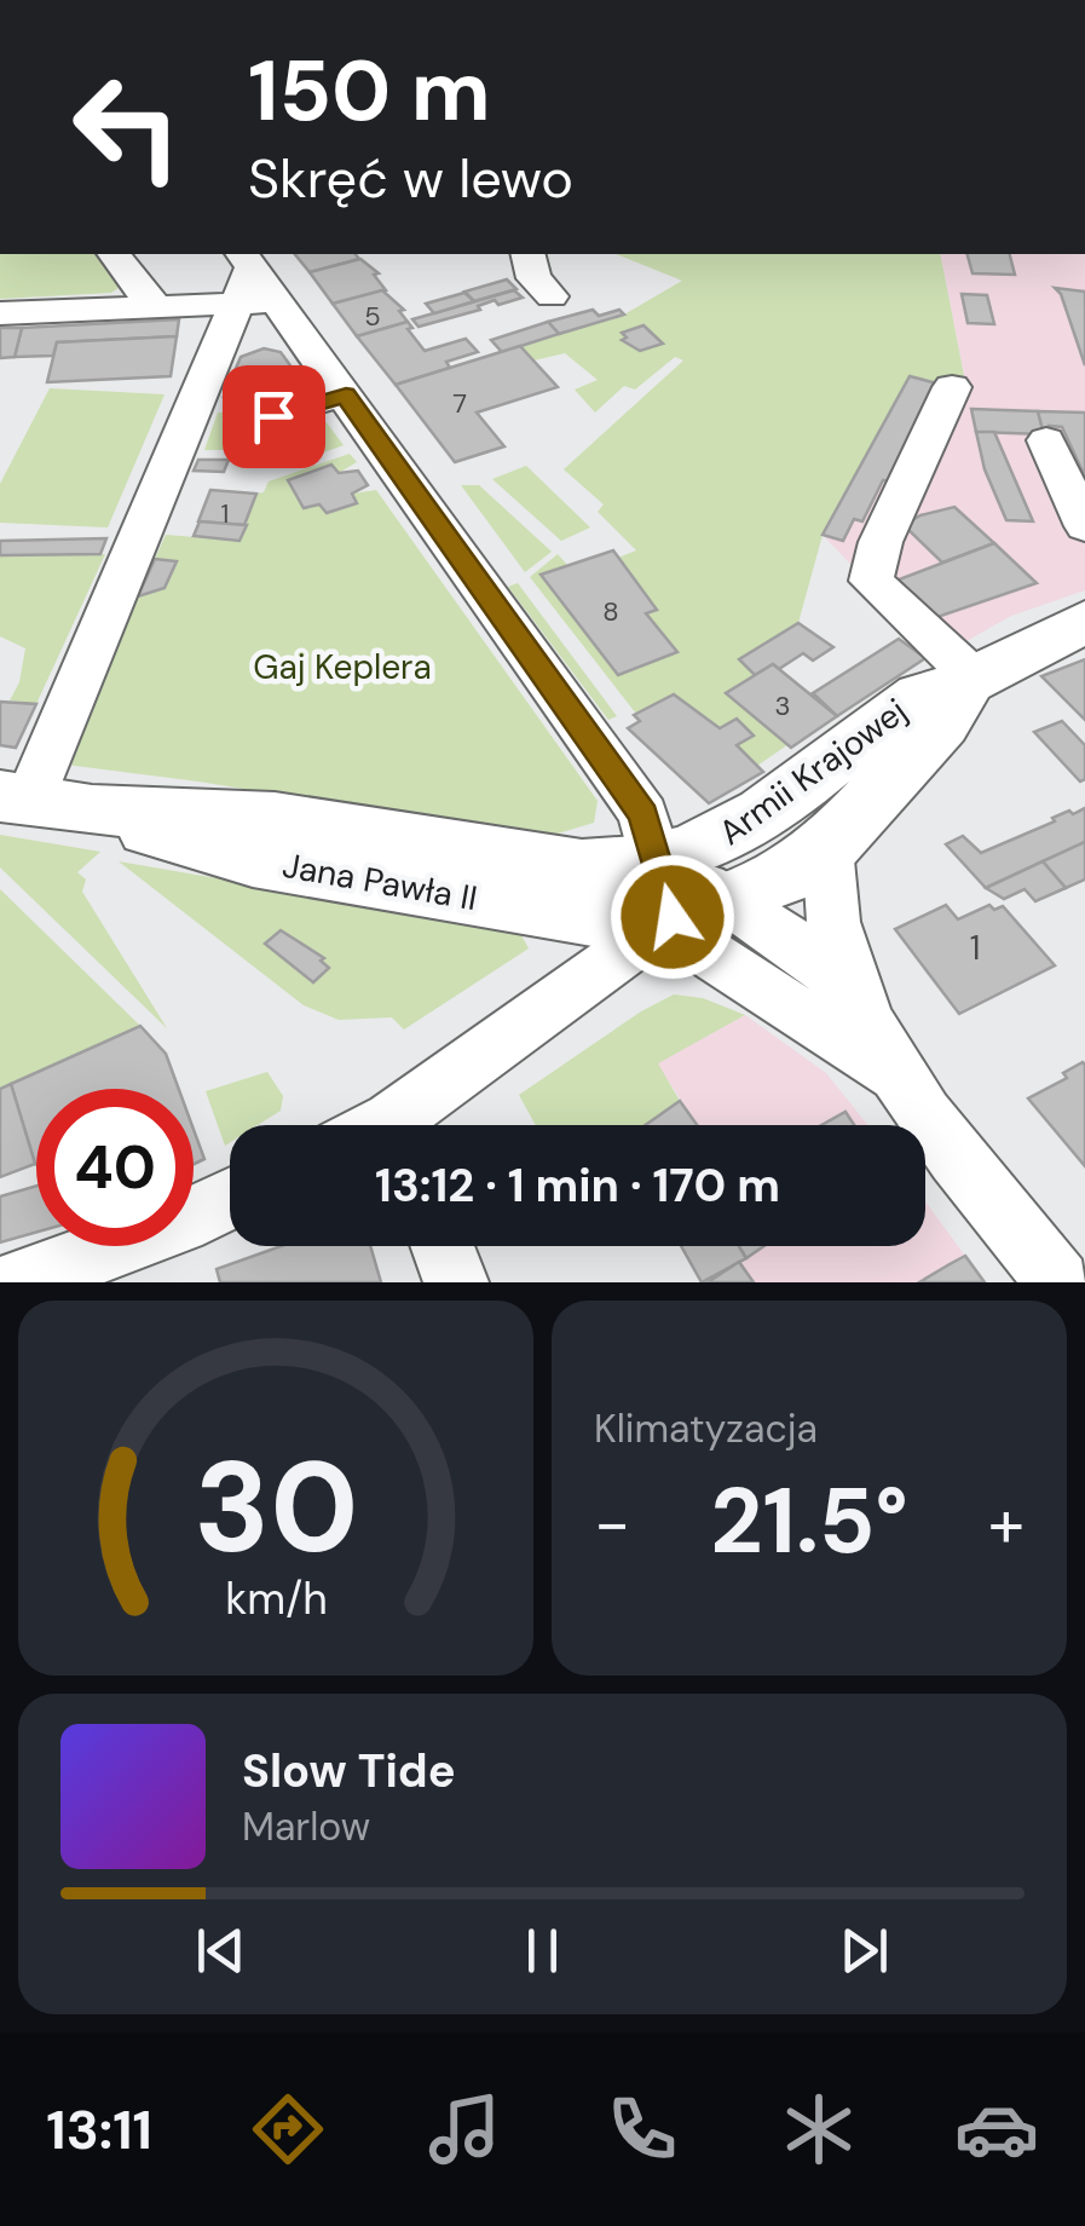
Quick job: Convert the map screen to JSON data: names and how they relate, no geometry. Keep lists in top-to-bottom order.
{
  "streets": {
    "main road": ["Armii Krajowej", "Jana Pawła II"]
  },
  "crossings": [
    ["Armii Krajowej", "Jana Pawła II"]
  ],
  "parks": ["Gaj Keplera"],
  "house_numbers": [
    "5",
    "7",
    "1",
    "8",
    "3",
    "1"
  ],
  "page": {
    "turn": ["150 m", "Skręć w lewo"],
    "limit": "40",
    "trip": "13:12 · 1 min · 170 m",
    "tile": "Klimatyzacja",
    "heat": ["−", "21.5°", "+"],
    "song": ["Slow Tide", "Marlow"],
    "tabs": "13:11",
    "gauge": ["30", "km/h"]
  }
}
